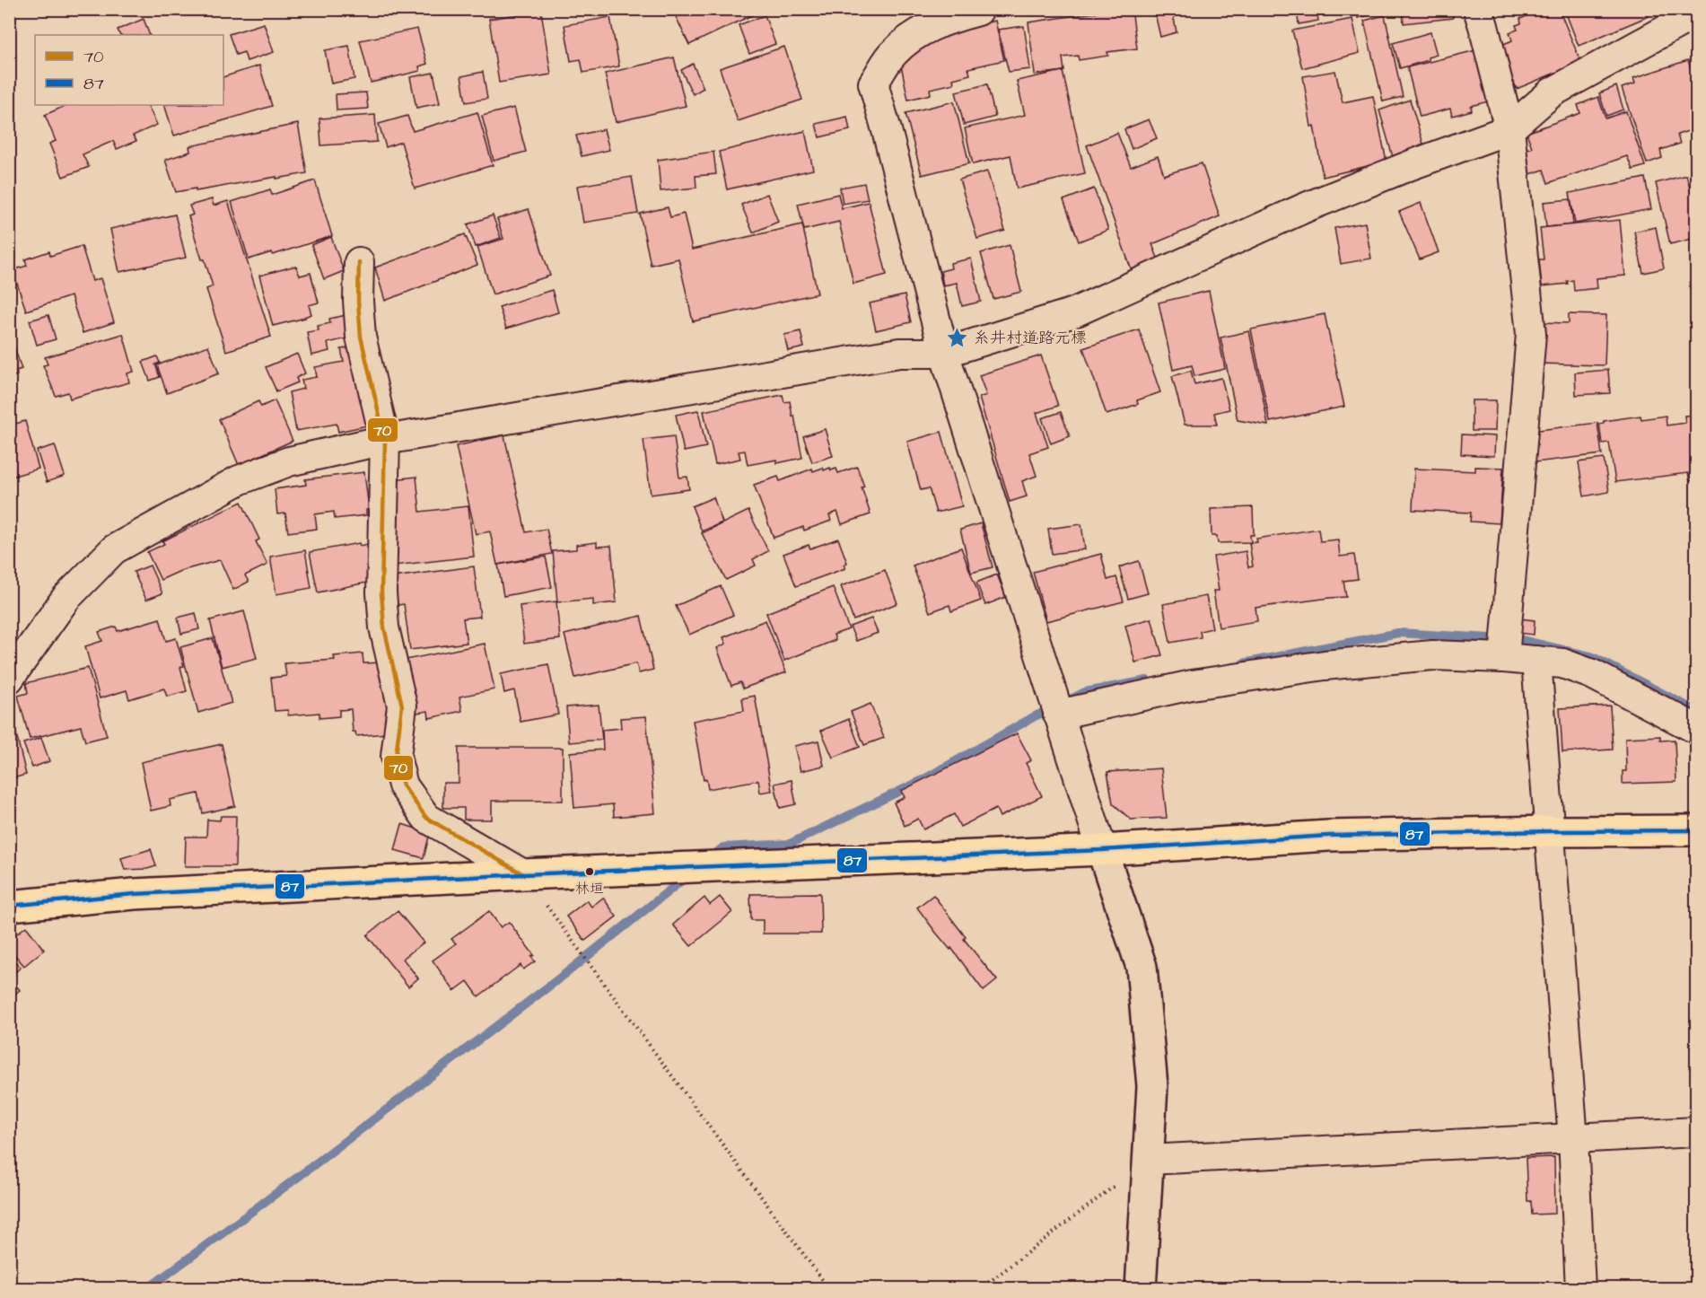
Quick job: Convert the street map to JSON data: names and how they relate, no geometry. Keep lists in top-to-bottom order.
{
  "places": {
    "place": ["糸井村道路元標"],
    "other": ["林垣"]
  },
  "lines": ["transit line 70", "transit line 87"],
  "legend": ["70", "87"]
}
